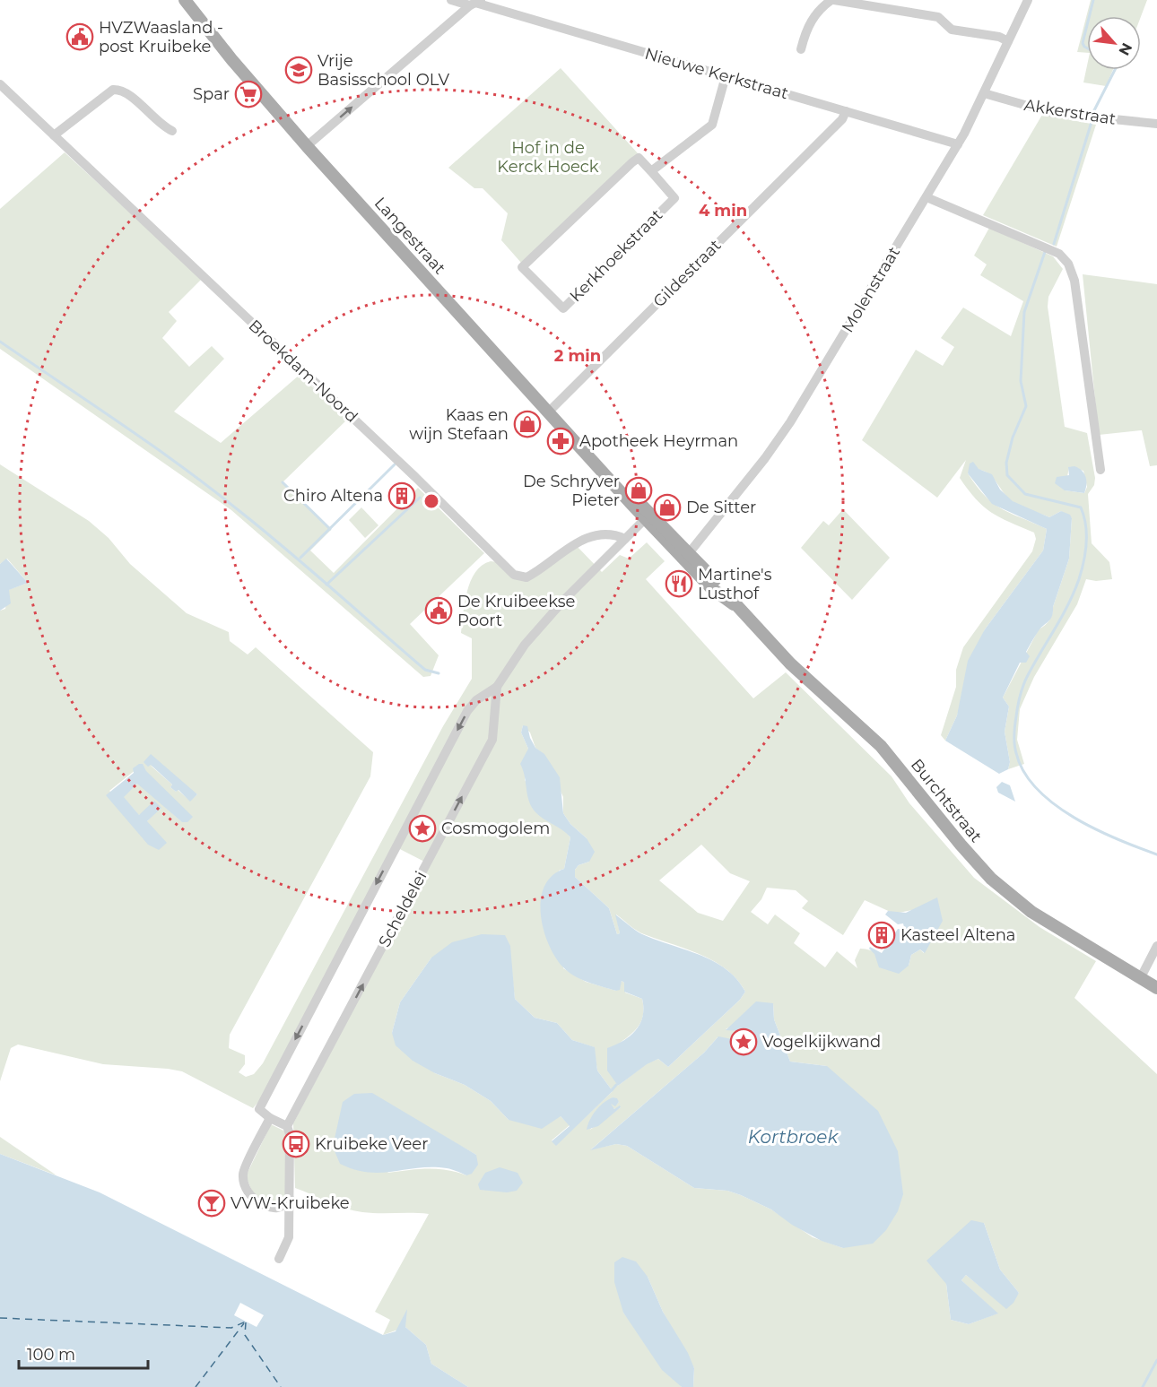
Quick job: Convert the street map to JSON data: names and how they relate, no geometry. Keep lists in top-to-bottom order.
{
  "streets": {
    "main road": ["Langestraat", "Burchtstraat"],
    "street": [
      "Nieuwe Kerkstraat",
      "Akkerstraat",
      "Kerkhoekstraat",
      "Gildestraat",
      "Molenstraat",
      "Broekdam-Noord",
      "Scheldelei"
    ]
  },
  "crossings": [
    ["Nieuwe Kerkstraat", "Gildestraat"],
    ["Nieuwe Kerkstraat", "Molenstraat"],
    ["Akkerstraat", "Molenstraat"],
    ["Langestraat", "Gildestraat"],
    ["Langestraat", "Molenstraat"],
    ["Langestraat", "Burchtstraat"],
    ["Molenstraat", "Burchtstraat"]
  ],
  "water": ["Kortbroek"],
  "parks": ["Hof in de Kerck Hoeck"],
  "places": {
    "public building": ["HVZWaasland - post Kruibeke", "De Kruibeekse Poort"],
    "school or university": ["Vrije Basisschool OLV"],
    "supermarket": ["Spar"],
    "shop": ["Kaas en wijn Stefaan", "De Schryver Pieter", "De Sitter"],
    "pharmacy": ["Apotheek Heyrman"],
    "building": ["Chiro Altena", "Kasteel Altena"],
    "restaurant": ["Martine's Lusthof"],
    "place": ["Cosmogolem", "Vogelkijkwand"],
    "bus stop": ["Kruibeke Veer"],
    "bar": ["VVW-Kruibeke"]
  },
  "scale_bar": "100 m",
  "north": "bottom right",
  "rings": ["4 min", "2 min"]
}
